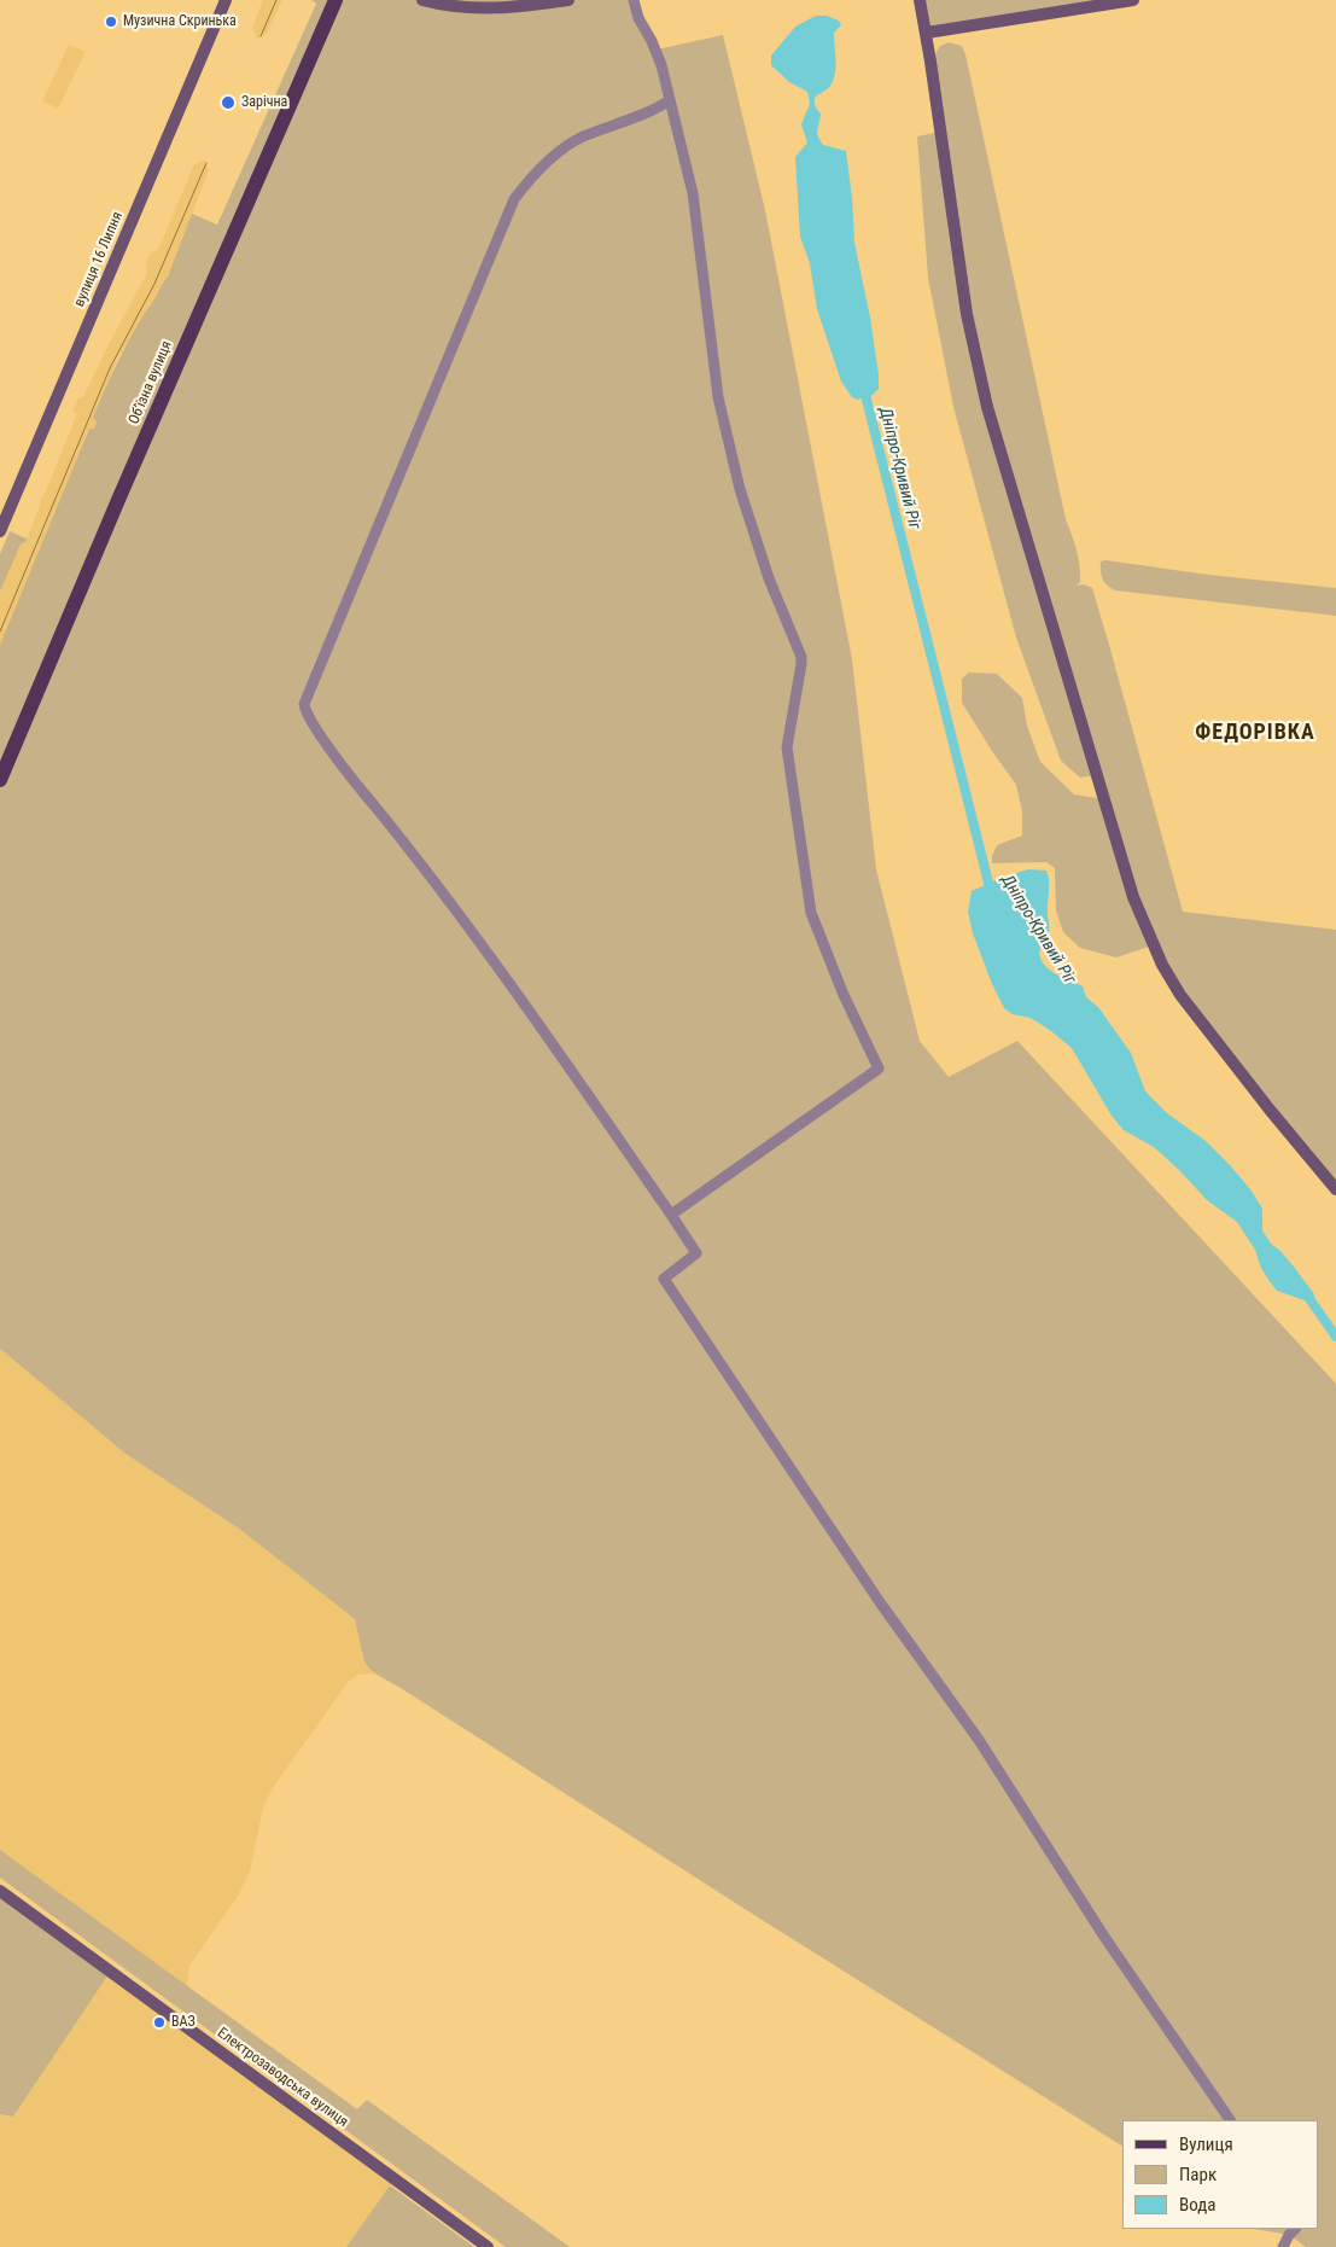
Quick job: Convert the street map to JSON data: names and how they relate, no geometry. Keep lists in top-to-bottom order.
{
  "streets": {
    "main road": ["вулиця 16 Липня", "Обʼїзна вулиця", "Електрозаводська вулиця"]
  },
  "districts": ["ФЕДОРІВКА"],
  "water": ["Дніпро-Кривий Ріг"],
  "places": ["Музична Скринька", "Зарічна", "ВАЗ"],
  "legend": ["Вулиця", "Парк", "Вода"]
}
